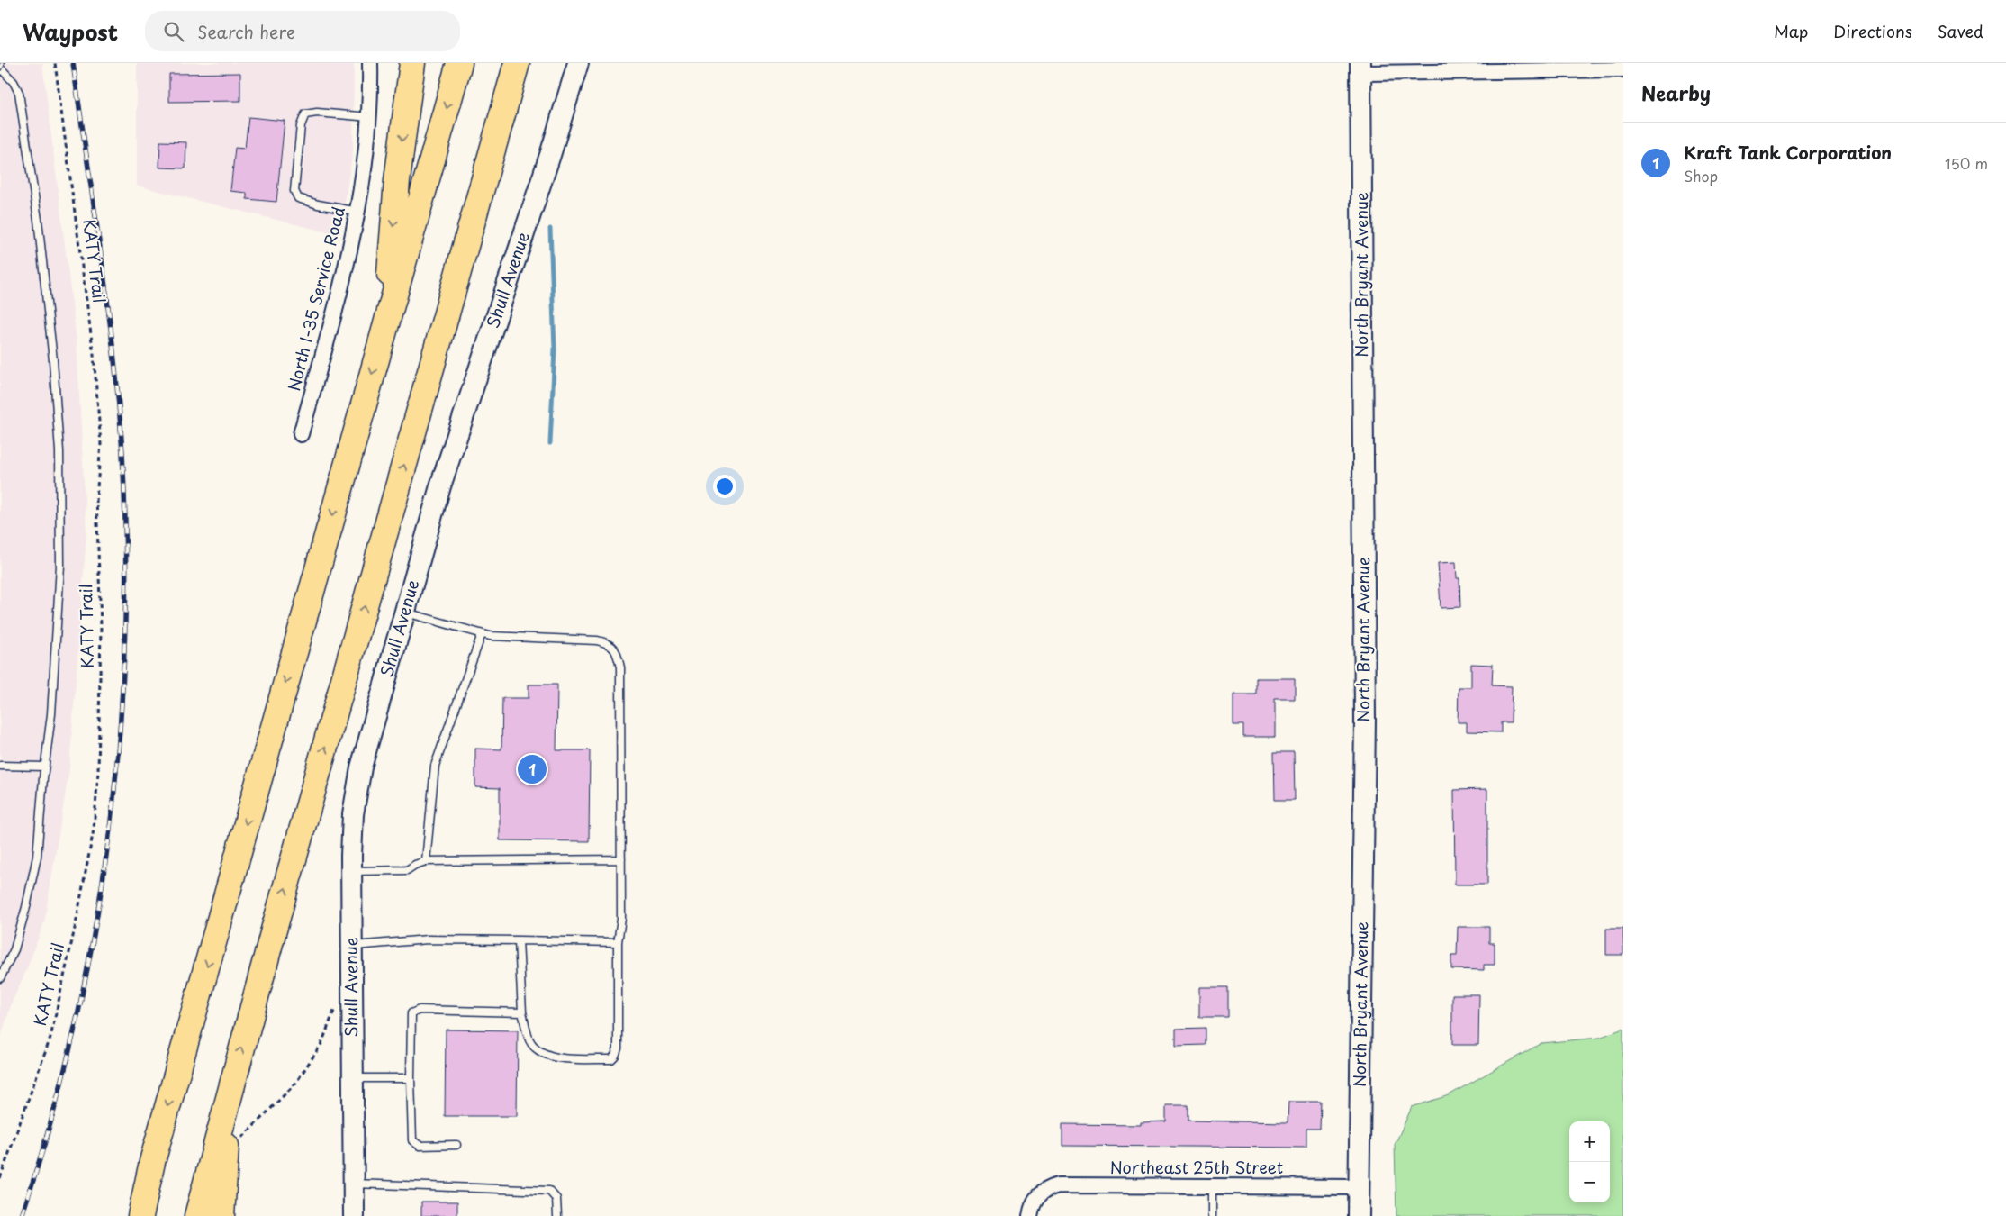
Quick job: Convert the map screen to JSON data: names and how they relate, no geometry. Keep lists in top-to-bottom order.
{
  "streets": {
    "street": [
      "North Bryant Avenue",
      "Shull Avenue",
      "North I-35 Service Road",
      "Northeast 25th Street"
    ],
    "path": ["KATY Trail"]
  },
  "crossings": [
    ["North Bryant Avenue", "Northeast 25th Street"]
  ],
  "page": {
    "header": "Waypost",
    "search": "Search here",
    "nav": ["Map", "Directions", "Saved"],
    "heading": "Nearby",
    "list": [
      {
        "mark": "1",
        "name": "Kraft Tank Corporation",
        "note": "Shop",
        "value": "150 m"
      }
    ],
    "pins": "1",
    "map_buttons": ["+", "−"]
  }
}
